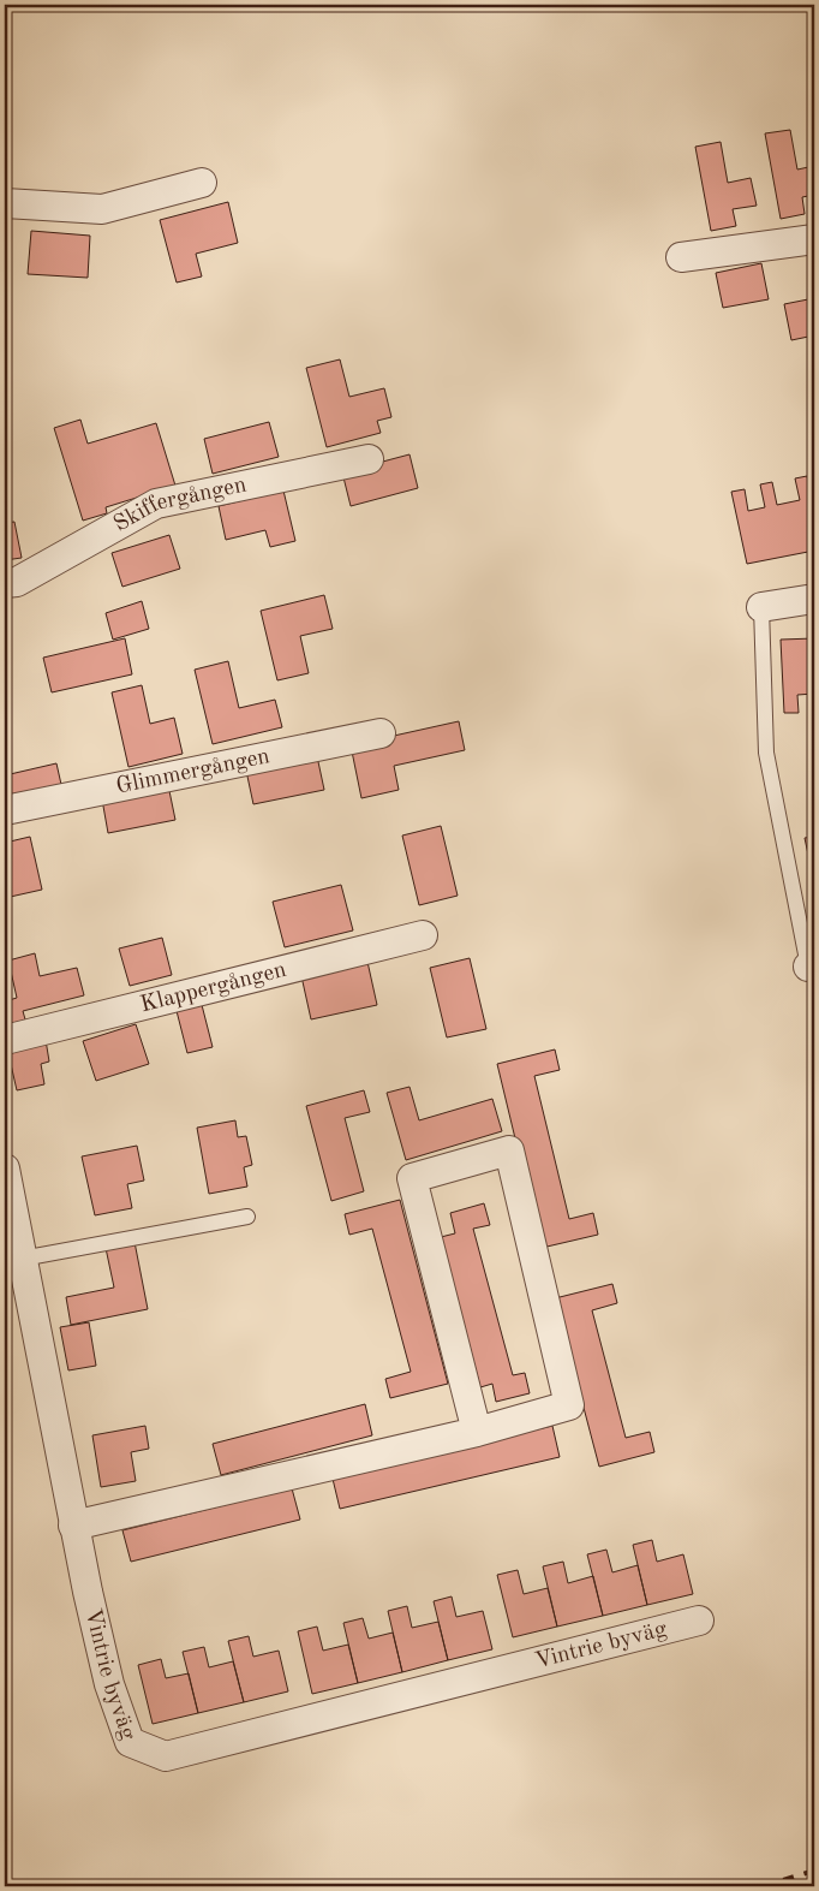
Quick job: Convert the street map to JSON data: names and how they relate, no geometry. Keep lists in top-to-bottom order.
{
  "streets": {
    "street": [
      "Skiffergången",
      "Glimmergången",
      "Klappergången",
      "Vintrie byväg"
    ]
  }
}
